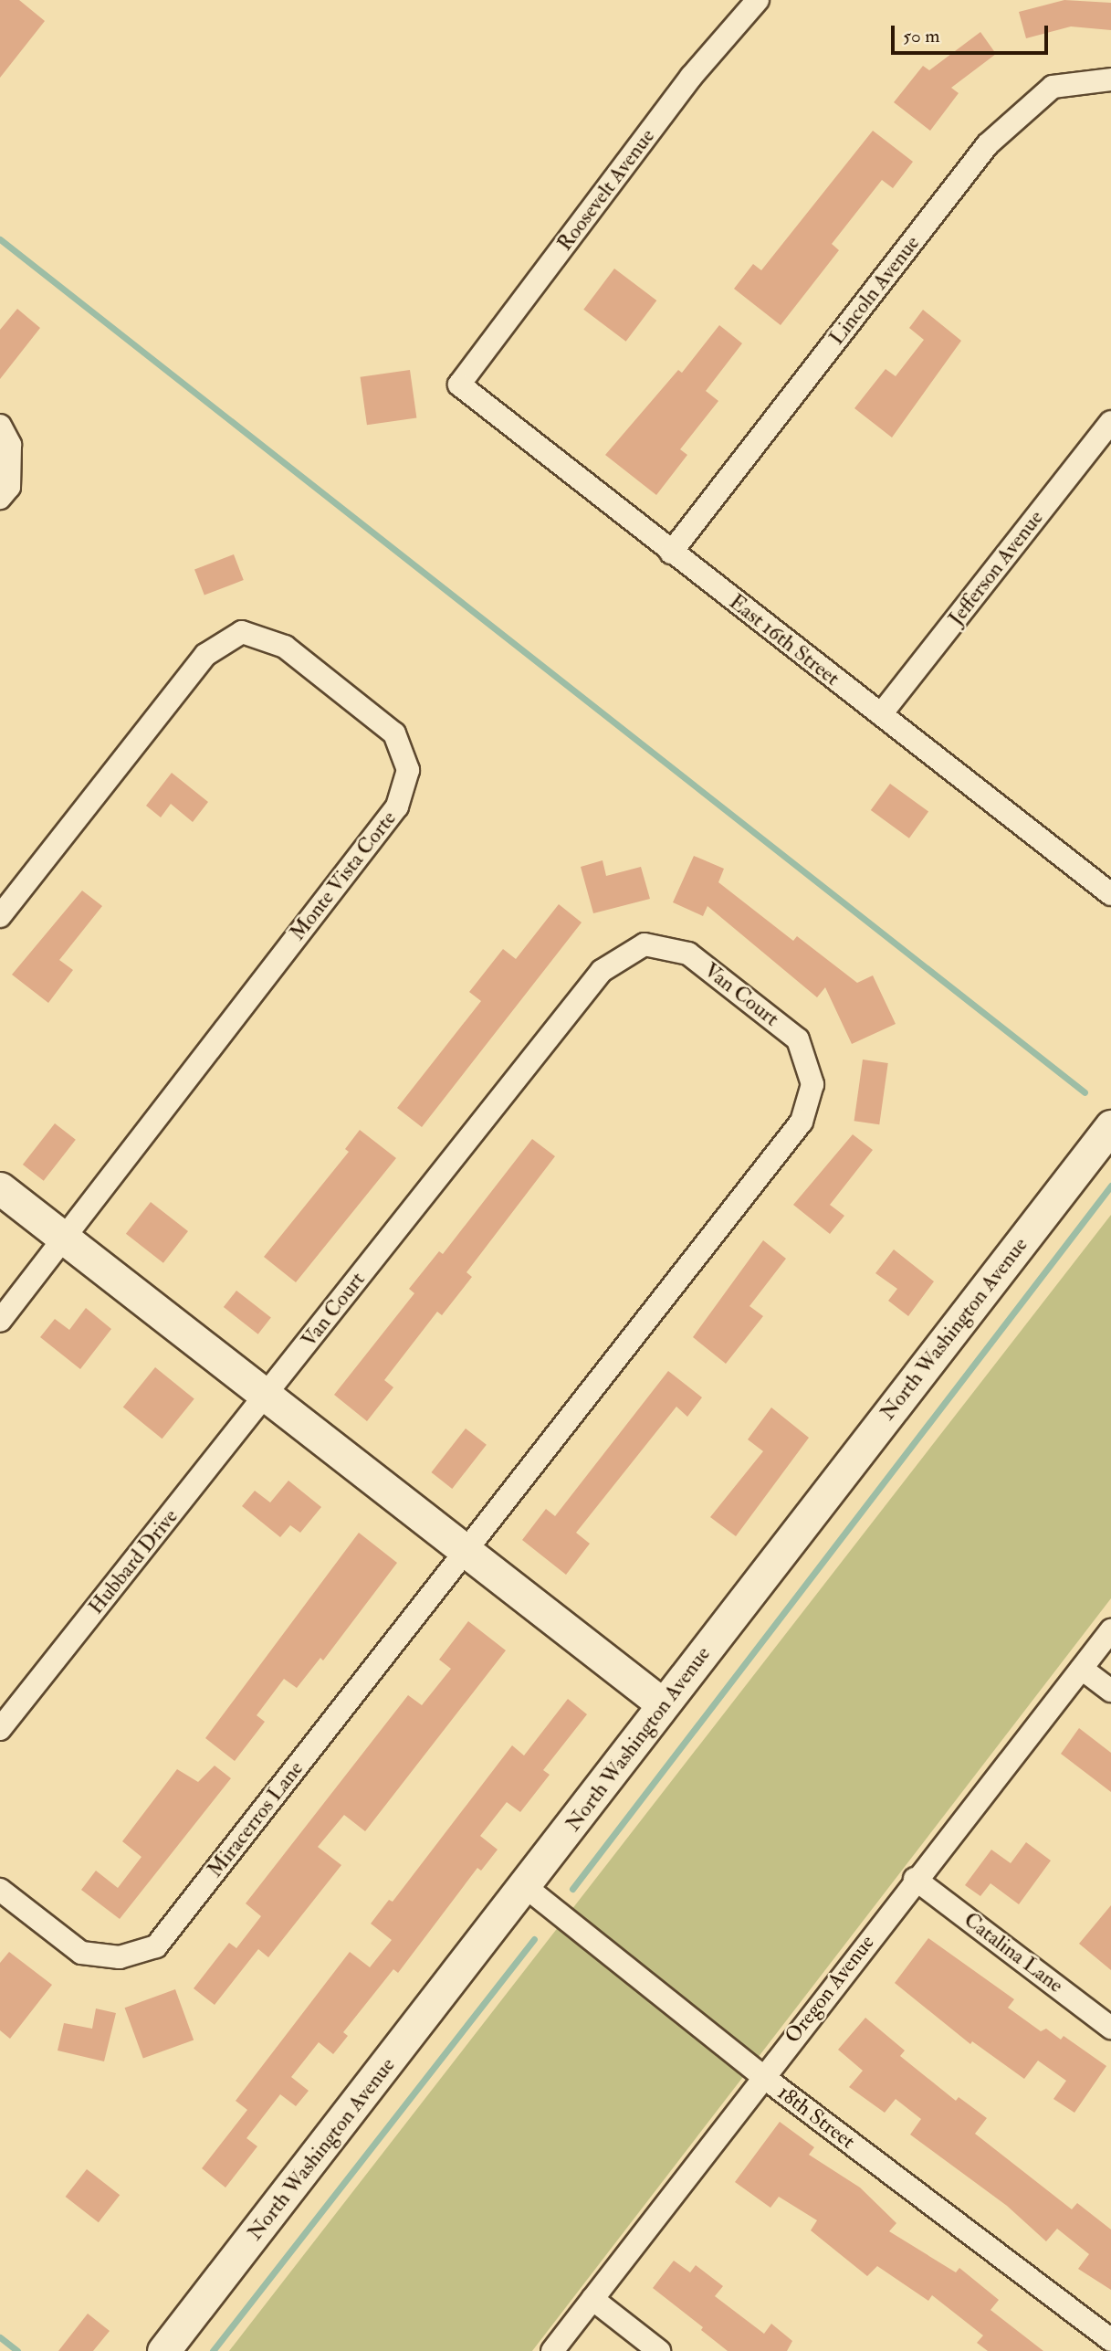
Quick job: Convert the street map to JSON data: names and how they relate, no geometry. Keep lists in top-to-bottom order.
{
  "streets": {
    "main road": ["North Washington Avenue"],
    "street": [
      "Roosevelt Avenue",
      "Lincoln Avenue",
      "Jefferson Avenue",
      "East 16th Street",
      "Monte Vista Corte",
      "Van Court",
      "Hubbard Drive",
      "Miracerros Lane",
      "Catalina Lane",
      "Oregon Avenue",
      "18th Street"
    ]
  },
  "crossings": [
    ["Roosevelt Avenue", "East 16th Street"],
    ["Lincoln Avenue", "East 16th Street"],
    ["Jefferson Avenue", "East 16th Street"],
    ["Van Court", "Hubbard Drive"],
    ["Van Court", "Miracerros Lane"],
    ["North Washington Avenue", "18th Street"],
    ["Catalina Lane", "Oregon Avenue"],
    ["Oregon Avenue", "18th Street"]
  ],
  "scale_bar": "50 m"
}
